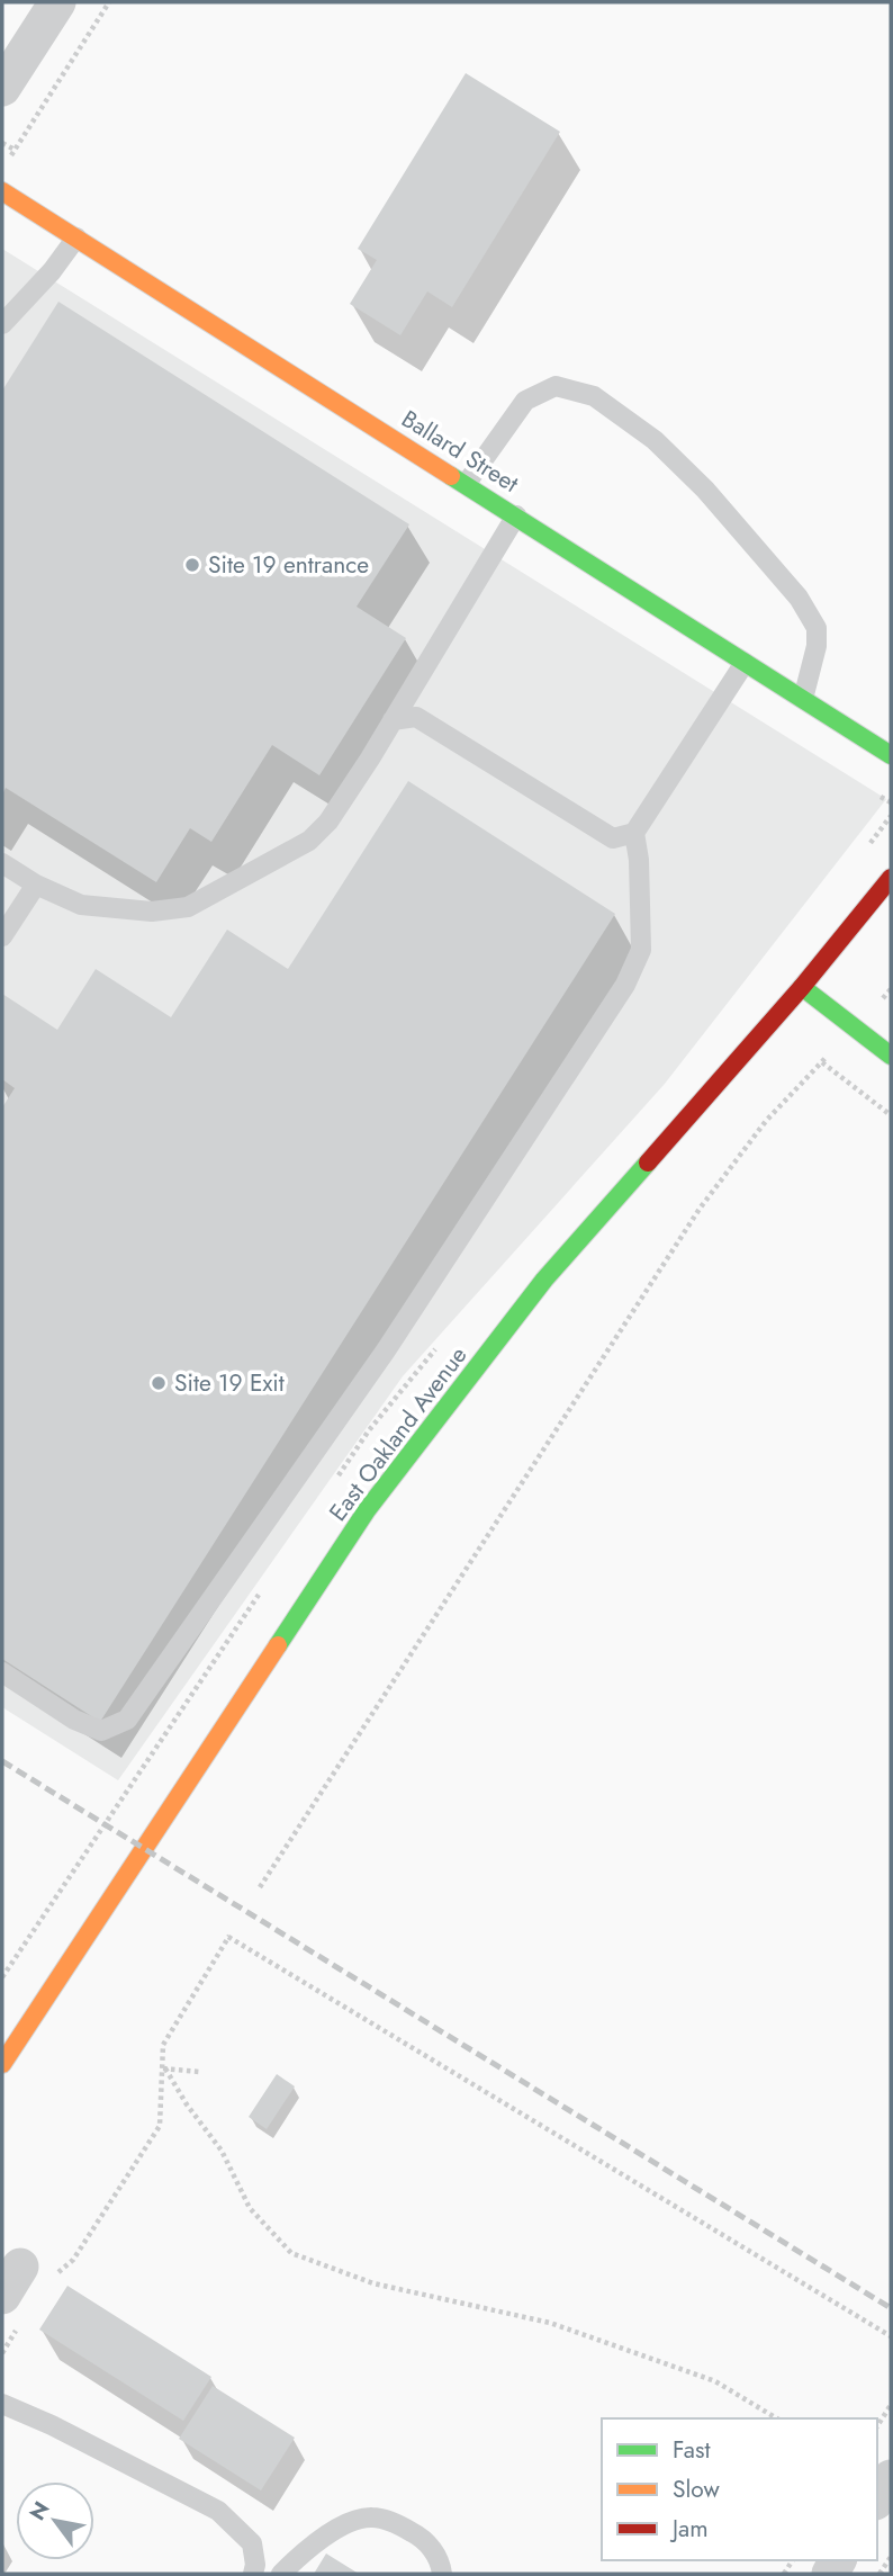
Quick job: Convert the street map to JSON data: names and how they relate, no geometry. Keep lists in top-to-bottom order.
{
  "streets": {
    "main road": ["Ballard Street", "East Oakland Avenue"]
  },
  "places": ["Site 19 entrance", "Site 19 Exit"],
  "legend": ["Fast", "Slow", "Jam"],
  "north": "top left"
}
